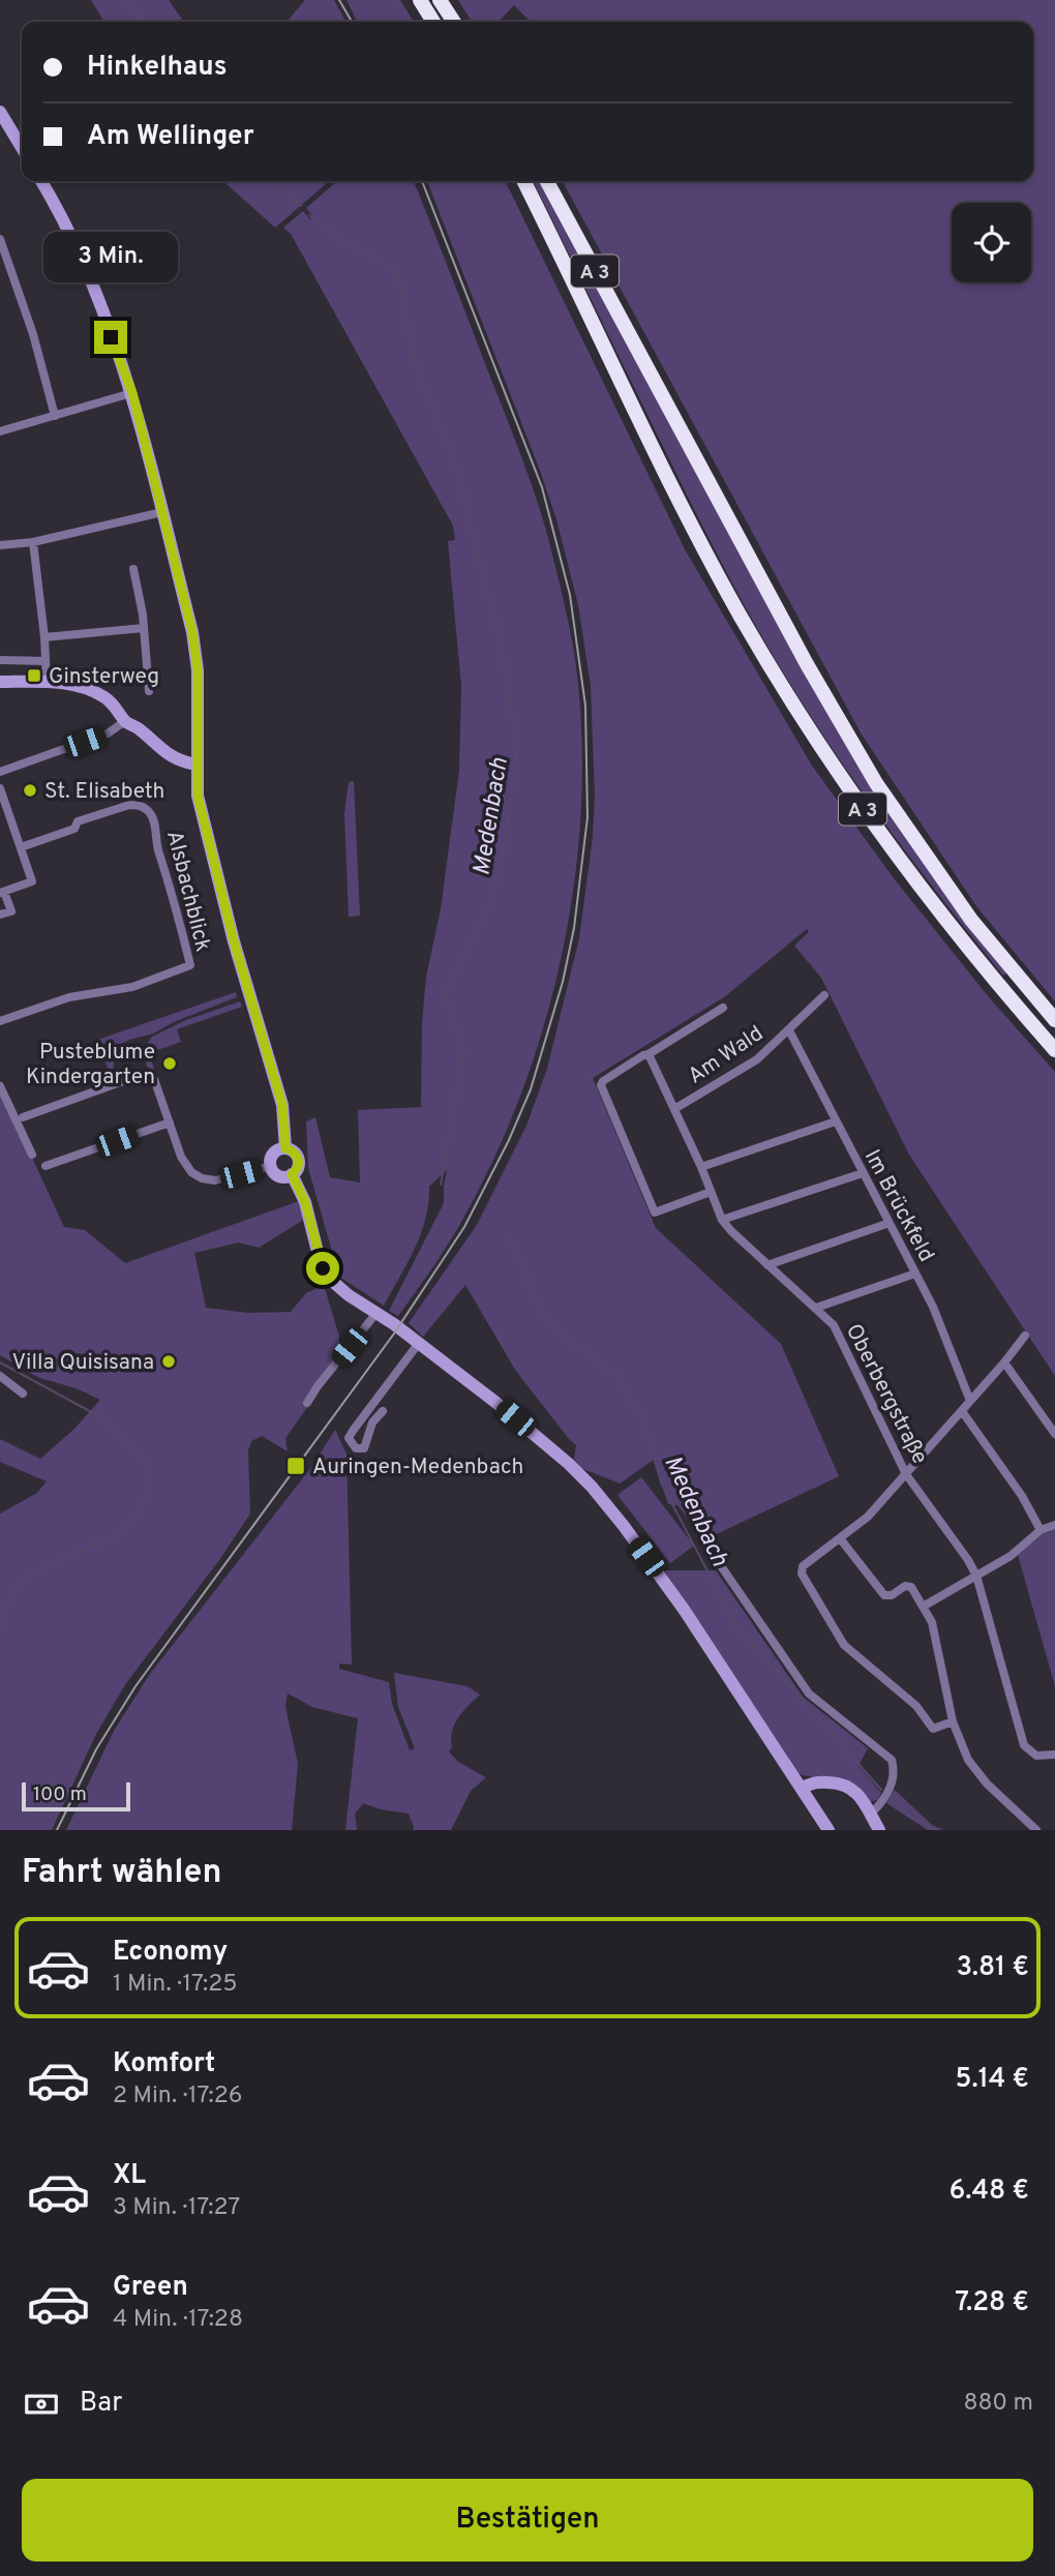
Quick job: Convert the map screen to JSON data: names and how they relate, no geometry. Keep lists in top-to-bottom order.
{
  "streets": {
    "highway": ["A 3"],
    "street": [
      "Alsbachblick",
      "Am Wald",
      "Im Brückfeld",
      "Oberbergstraße"
    ]
  },
  "crossings": [
    ["Am Wald", "Im Brückfeld"],
    ["Am Wald", "Oberbergstraße"]
  ],
  "water": ["Medenbach"],
  "places": {
    "transit": ["Ginsterweg", "Auringen-Medenbach"],
    "other": ["St. Elisabeth", "Pusteblume Kindergarten", "Villa Quisisana"]
  },
  "scale_bar": "100 m",
  "page": {
    "banner": ["Hinkelhaus", "Am Wellinger"],
    "bubble": "3 Min.",
    "scale": "100 m",
    "heading": "Fahrt wählen",
    "list": [
      {
        "name": "Economy",
        "note": "1 Min. · 17:25",
        "value": "3.81 €"
      },
      {
        "name": "Komfort",
        "note": "2 Min. · 17:26",
        "value": "5.14 €"
      },
      {
        "name": "XL",
        "note": "3 Min. · 17:27",
        "value": "6.48 €"
      },
      {
        "name": "Green",
        "note": "4 Min. · 17:28",
        "value": "7.28 €"
      }
    ],
    "pay": ["Bar", "880 m"],
    "buttons": "Bestätigen"
  }
}
